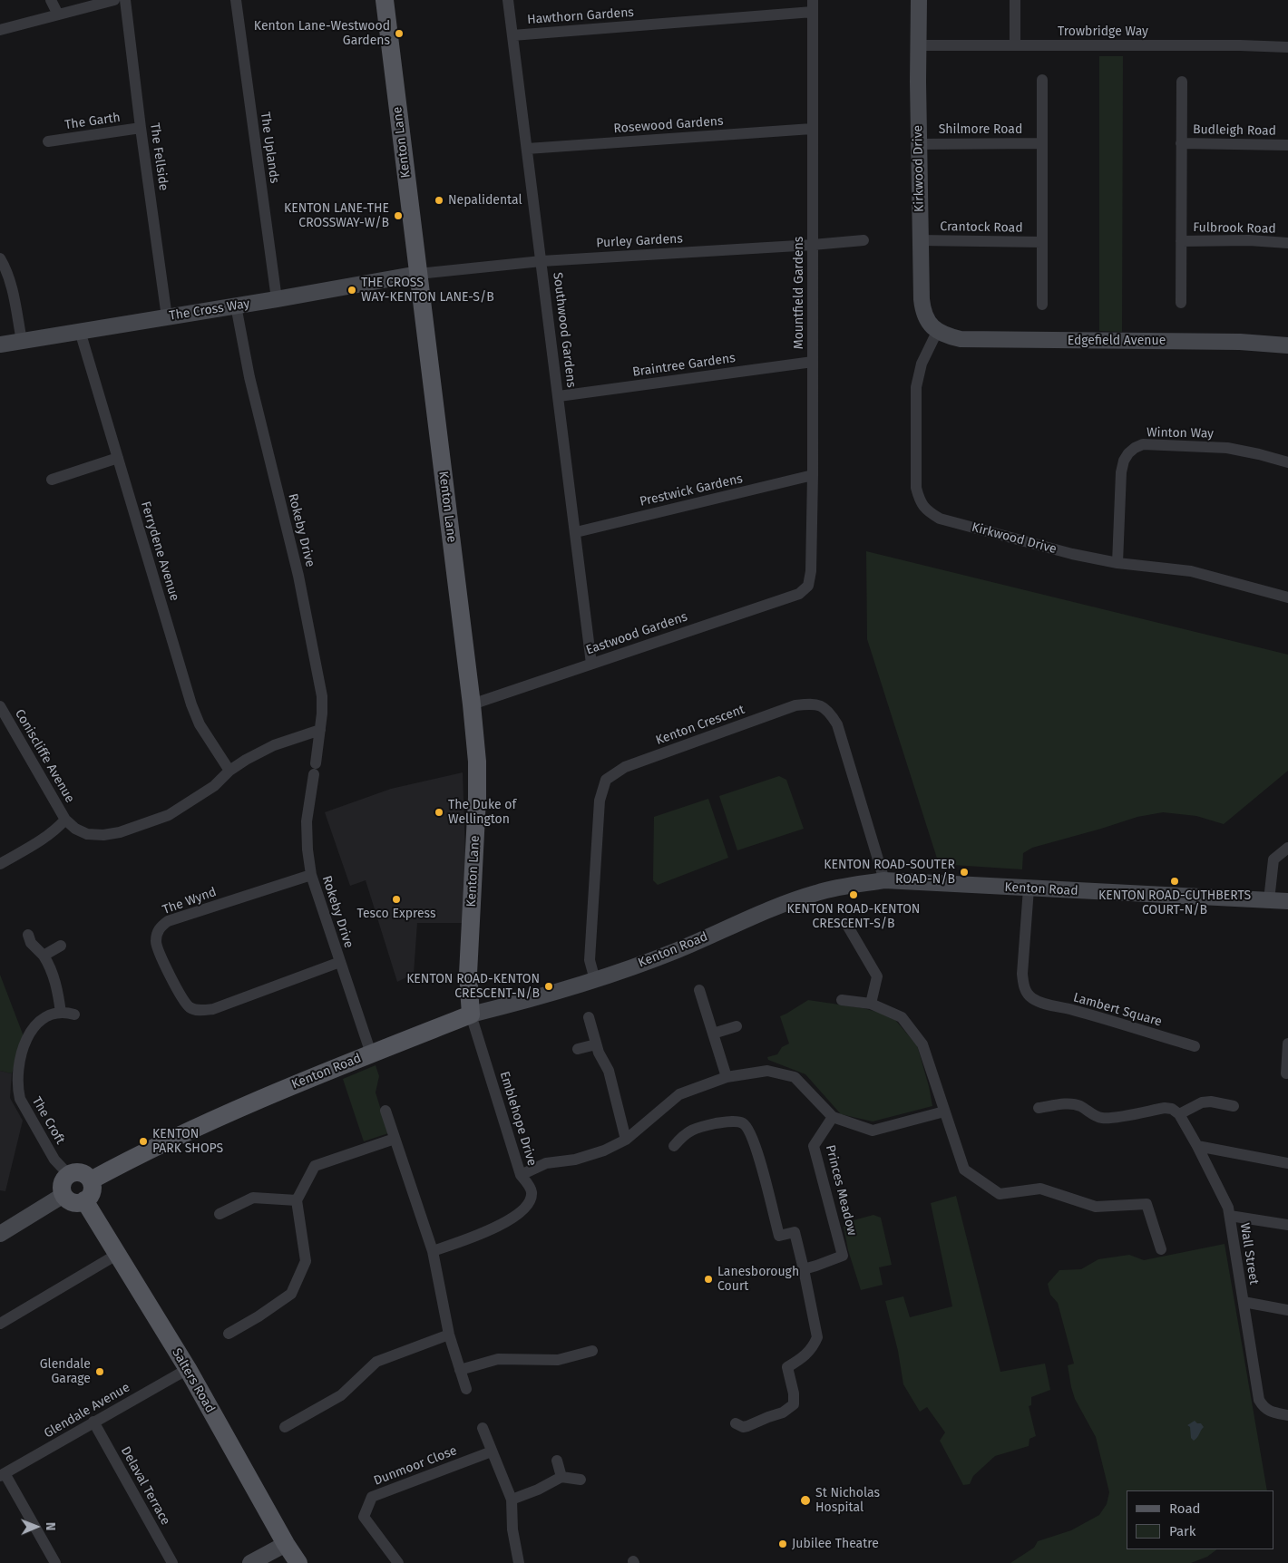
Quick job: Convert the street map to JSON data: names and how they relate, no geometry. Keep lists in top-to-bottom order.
{
  "streets": {
    "main road": ["Kenton Lane", "Kenton Road", "Salters Road"],
    "street": [
      "Hawthorn Gardens",
      "Trowbridge Way",
      "The Garth",
      "Rosewood Gardens",
      "Shilmore Road",
      "Budleigh Road",
      "The Uplands",
      "The Fellside",
      "Kirkwood Drive",
      "Crantock Road",
      "Fulbrook Road",
      "Purley Gardens",
      "Mountfield Gardens",
      "The Cross Way",
      "Southwood Gardens",
      "Edgefield Avenue",
      "Braintree Gardens",
      "Winton Way",
      "Prestwick Gardens",
      "Rokeby Drive",
      "Ferrydene Avenue",
      "Eastwood Gardens",
      "Kenton Crescent",
      "Coniscliffe Avenue",
      "The Wynd",
      "Lambert Square",
      "Emblehope Drive",
      "The Croft",
      "Princes Meadow",
      "Wall Street",
      "Glendale Avenue",
      "Dunmoor Close",
      "Delaval Terrace"
    ]
  },
  "crossings": [
    ["Hawthorn Gardens", "Mountfield Gardens"],
    ["Hawthorn Gardens", "Southwood Gardens"],
    ["Trowbridge Way", "Kirkwood Drive"],
    ["The Garth", "The Fellside"],
    ["Rosewood Gardens", "Mountfield Gardens"],
    ["Rosewood Gardens", "Southwood Gardens"],
    ["Shilmore Road", "Kirkwood Drive"],
    ["Kenton Lane", "Purley Gardens"],
    ["Kenton Lane", "The Cross Way"],
    ["Kenton Lane", "Eastwood Gardens"],
    ["Kenton Lane", "Kenton Road"],
    ["Kenton Lane", "Emblehope Drive"],
    ["The Uplands", "The Cross Way"],
    ["The Fellside", "The Cross Way"],
    ["Kirkwood Drive", "Crantock Road"],
    ["Kirkwood Drive", "Edgefield Avenue"],
    ["Kirkwood Drive", "Winton Way"],
    ["Purley Gardens", "Mountfield Gardens"],
    ["Purley Gardens", "The Cross Way"],
    ["Purley Gardens", "Southwood Gardens"],
    ["Mountfield Gardens", "Braintree Gardens"],
    ["Mountfield Gardens", "Prestwick Gardens"],
    ["Mountfield Gardens", "Eastwood Gardens"],
    ["The Cross Way", "Rokeby Drive"],
    ["The Cross Way", "Ferrydene Avenue"],
    ["Southwood Gardens", "Braintree Gardens"],
    ["Southwood Gardens", "Prestwick Gardens"],
    ["Southwood Gardens", "Eastwood Gardens"],
    ["Rokeby Drive", "Kenton Road"],
    ["Rokeby Drive", "The Wynd"],
    ["Kenton Crescent", "Kenton Road"],
    ["Kenton Road", "Lambert Square"],
    ["Kenton Road", "Emblehope Drive"],
    ["Kenton Road", "The Croft"],
    ["Kenton Road", "Salters Road"],
    ["The Croft", "Salters Road"],
    ["Salters Road", "Glendale Avenue"],
    ["Glendale Avenue", "Delaval Terrace"]
  ],
  "places": [
    "Kenton Lane-Westwood Gardens",
    "Nepalidental",
    "KENTON LANE-THE CROSSWAY-W/B",
    "THE CROSS WAY-KENTON LANE-S/B",
    "The Duke of Wellington",
    "KENTON ROAD-SOUTER ROAD-N/B",
    "KENTON ROAD-CUTHBERTS COURT-N/B",
    "KENTON ROAD-KENTON CRESCENT-S/B",
    "Tesco Express",
    "KENTON ROAD-KENTON CRESCENT-N/B",
    "KENTON PARK SHOPS",
    "Lanesborough Court",
    "Glendale Garage",
    "St Nicholas Hospital",
    "Jubilee Theatre"
  ],
  "legend": ["Road", "Park"],
  "north": "right"
}
